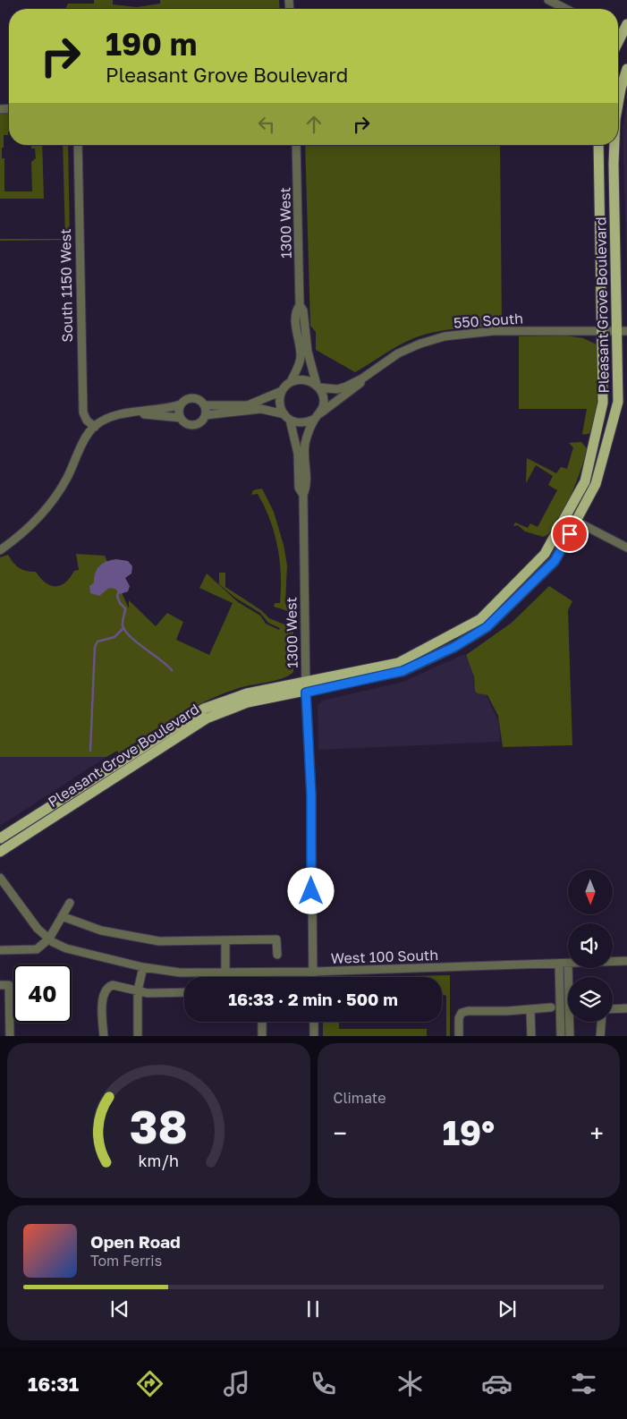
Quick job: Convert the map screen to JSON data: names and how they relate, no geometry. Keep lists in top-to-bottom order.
{
  "streets": {
    "main road": ["Pleasant Grove Boulevard"],
    "street": [
      "1300 West",
      "South 1150 West",
      "550 South",
      "West 100 South"
    ]
  },
  "crossings": [
    ["1300 West", "Pleasant Grove Boulevard"],
    ["1300 West", "West 100 South"],
    ["Pleasant Grove Boulevard", "550 South"]
  ],
  "north": "bottom",
  "page": {
    "turn": ["190 m", "Pleasant Grove Boulevard"],
    "limit": "40",
    "trip": "16:33 · 2 min · 500 m",
    "tile": "Climate",
    "heat": ["−", "19°", "+"],
    "song": ["Open Road", "Tom Ferris"],
    "tabs": "16:31",
    "gauge": ["38", "km/h"]
  }
}
